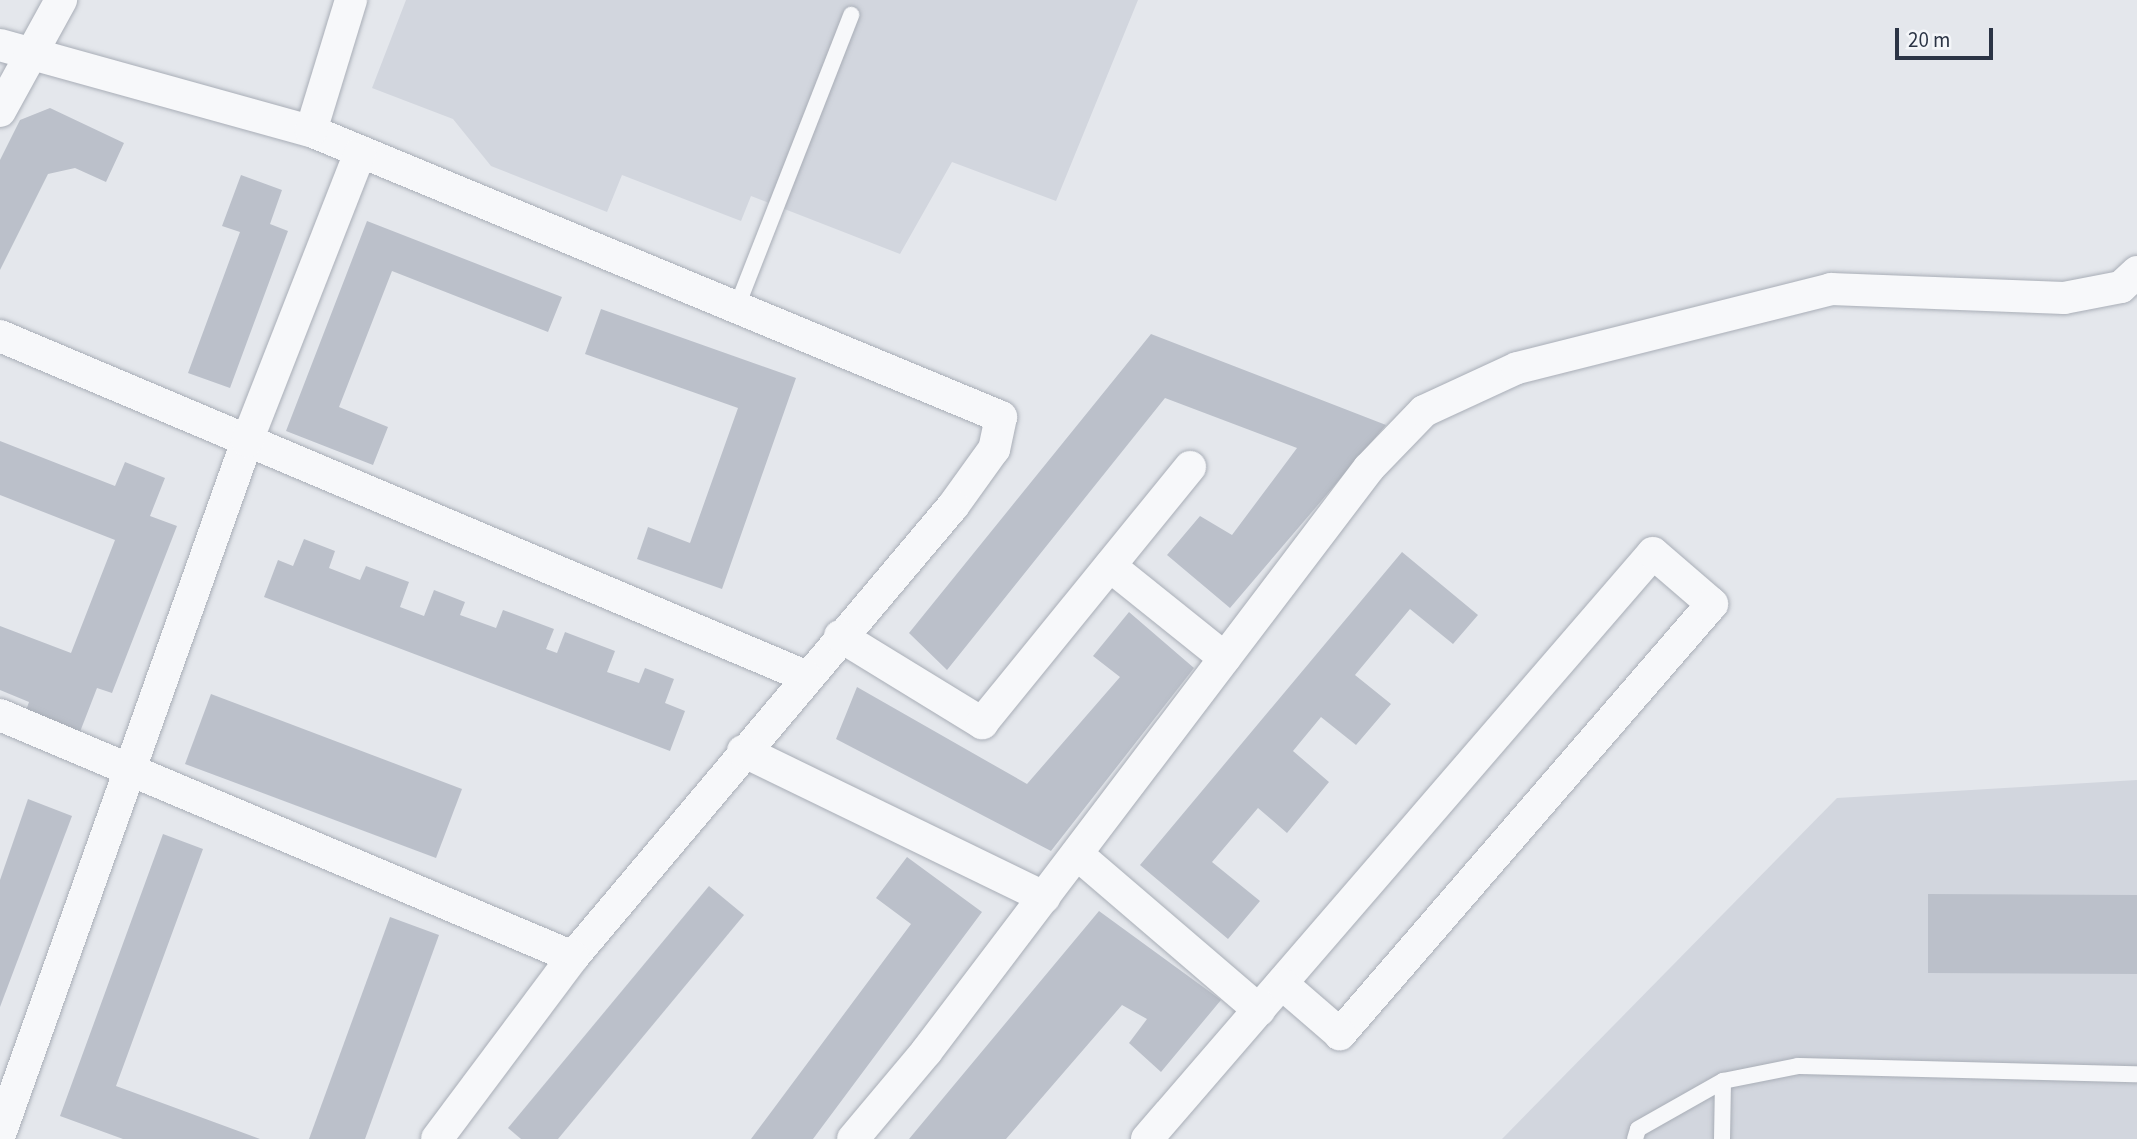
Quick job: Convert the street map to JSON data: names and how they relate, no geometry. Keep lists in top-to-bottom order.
{
  "scale_bar": "20 m"
}
